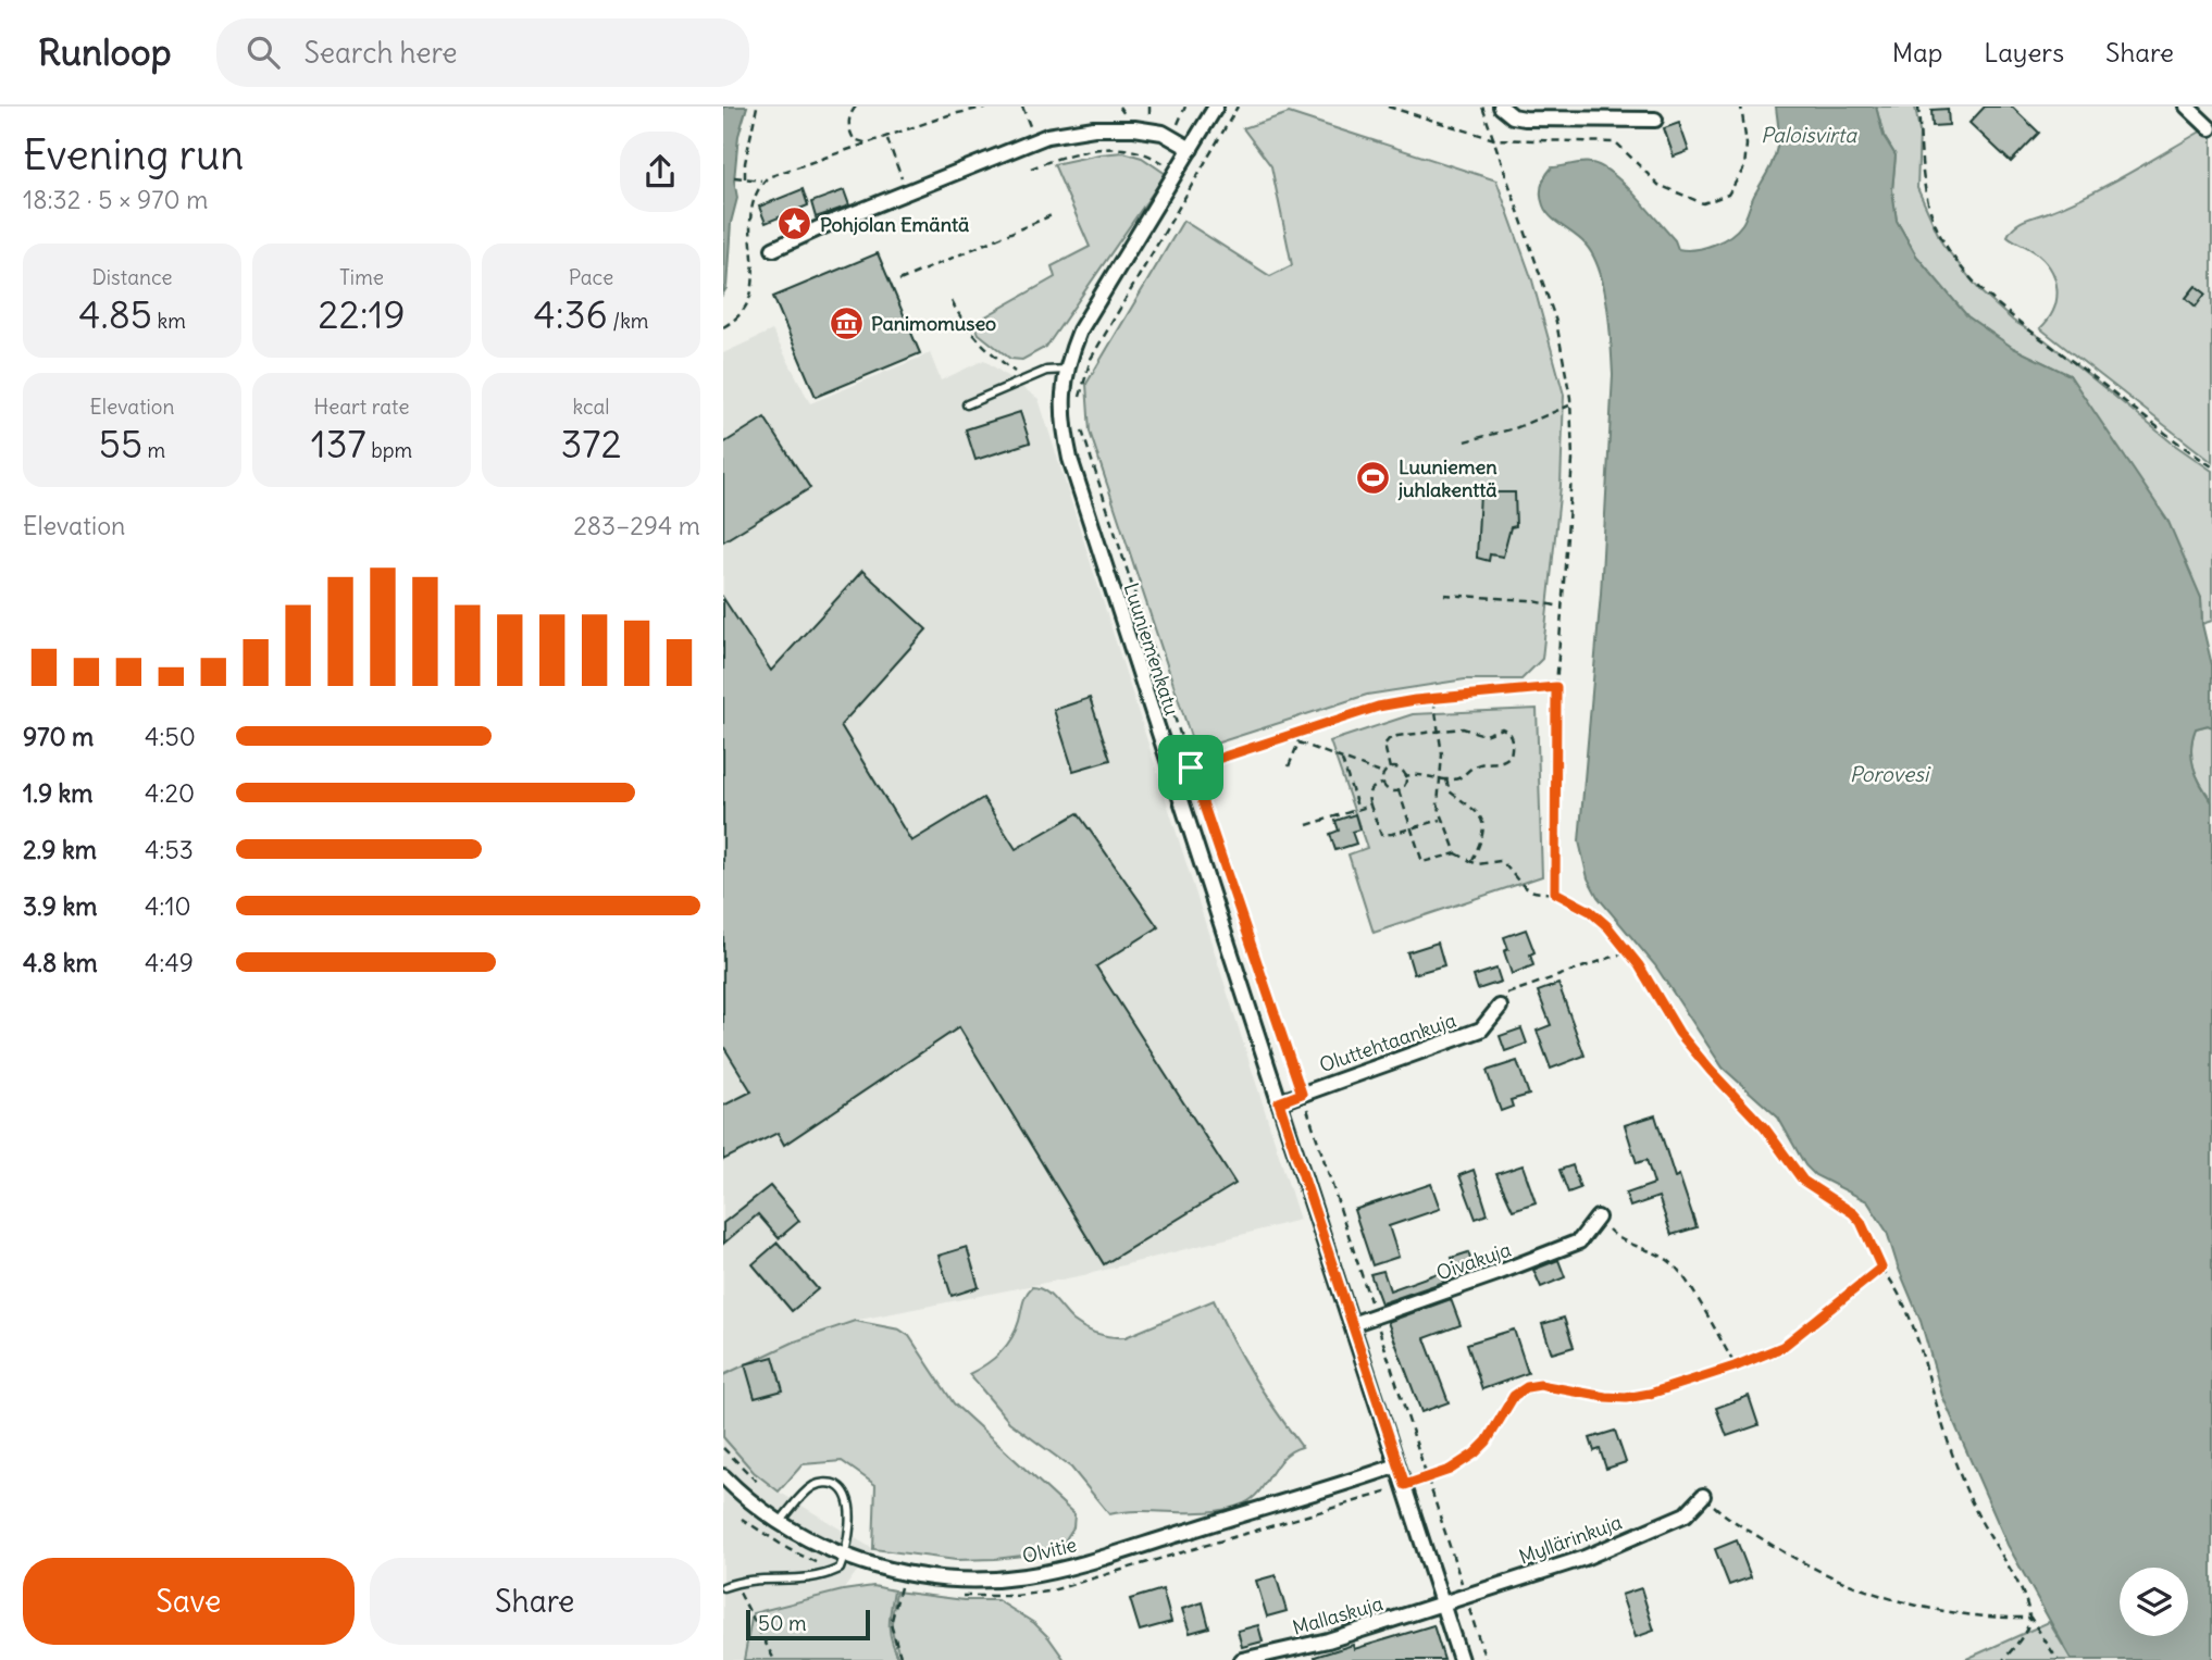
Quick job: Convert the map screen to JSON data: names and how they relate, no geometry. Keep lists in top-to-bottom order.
{
  "streets": {
    "street": [
      "Luuniemenkatu",
      "Oluttehtaankuja",
      "Oivakuja",
      "Myllärinkuja",
      "Olvitie",
      "Mallaskuja"
    ]
  },
  "crossings": [
    ["Luuniemenkatu", "Oluttehtaankuja"],
    ["Luuniemenkatu", "Oivakuja"],
    ["Luuniemenkatu", "Myllärinkuja"],
    ["Luuniemenkatu", "Olvitie"],
    ["Luuniemenkatu", "Mallaskuja"],
    ["Myllärinkuja", "Mallaskuja"]
  ],
  "water": ["Paloisvirta", "Porovesi"],
  "places": {
    "place": ["Pohjolan Emäntä"],
    "museum": ["Panimomuseo"],
    "sports": ["Luuniemen juhlakenttä"]
  },
  "scale_bar": "50 m",
  "page": {
    "header": "Runloop",
    "search": "Search here",
    "nav": ["Map", "Layers", "Share"],
    "heading": ["Evening run", "18:32 · 5 × 970 m"],
    "stats": [
      ["Distance", "4.85 km"],
      ["Time", "22:19"],
      ["Pace", "4:36 /km"],
      ["Elevation", "55 m"],
      ["Heart rate", "137 bpm"],
      ["kcal", "372"]
    ],
    "chart": ["Elevation", "283–294 m"],
    "list": [
      {
        "name": "970 m",
        "note": "4:50"
      },
      {
        "name": "1.9 km",
        "note": "4:20"
      },
      {
        "name": "2.9 km",
        "note": "4:53"
      },
      {
        "name": "3.9 km",
        "note": "4:10"
      },
      {
        "name": "4.8 km",
        "note": "4:49"
      }
    ],
    "buttons": ["Save", "Share"],
    "scale": "50 m"
  }
}
